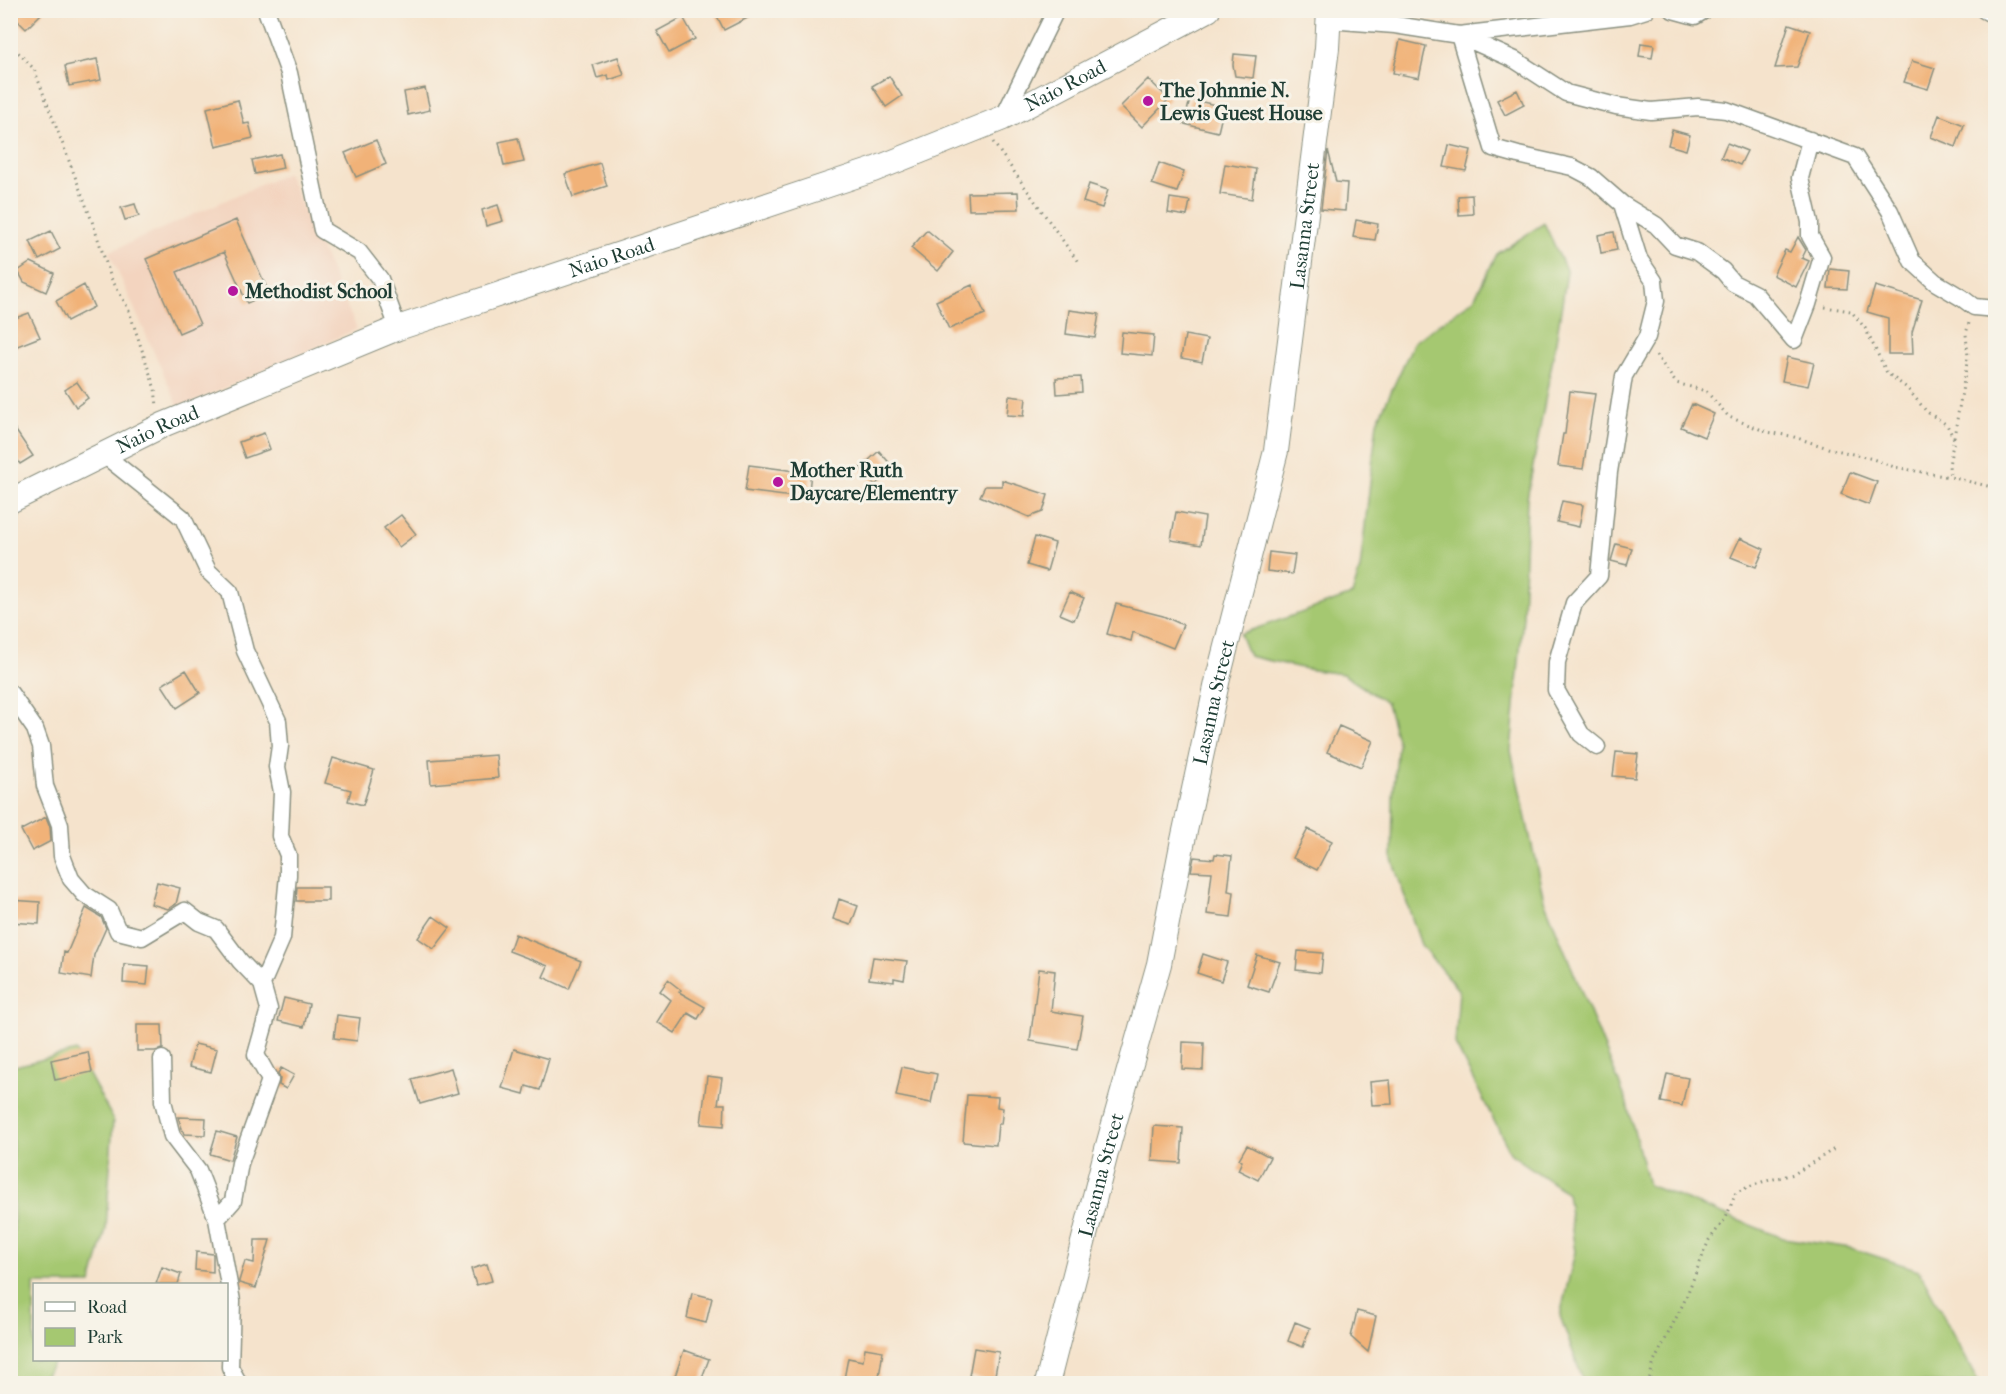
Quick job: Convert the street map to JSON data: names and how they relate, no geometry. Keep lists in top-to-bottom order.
{
  "streets": {
    "street": ["Naio Road", "Lasanna Street"]
  },
  "places": ["The Johnnie N. Lewis Guest House", "Methodist School", "Mother Ruth Daycare/Elementry"],
  "legend": ["Road", "Park"]
}
